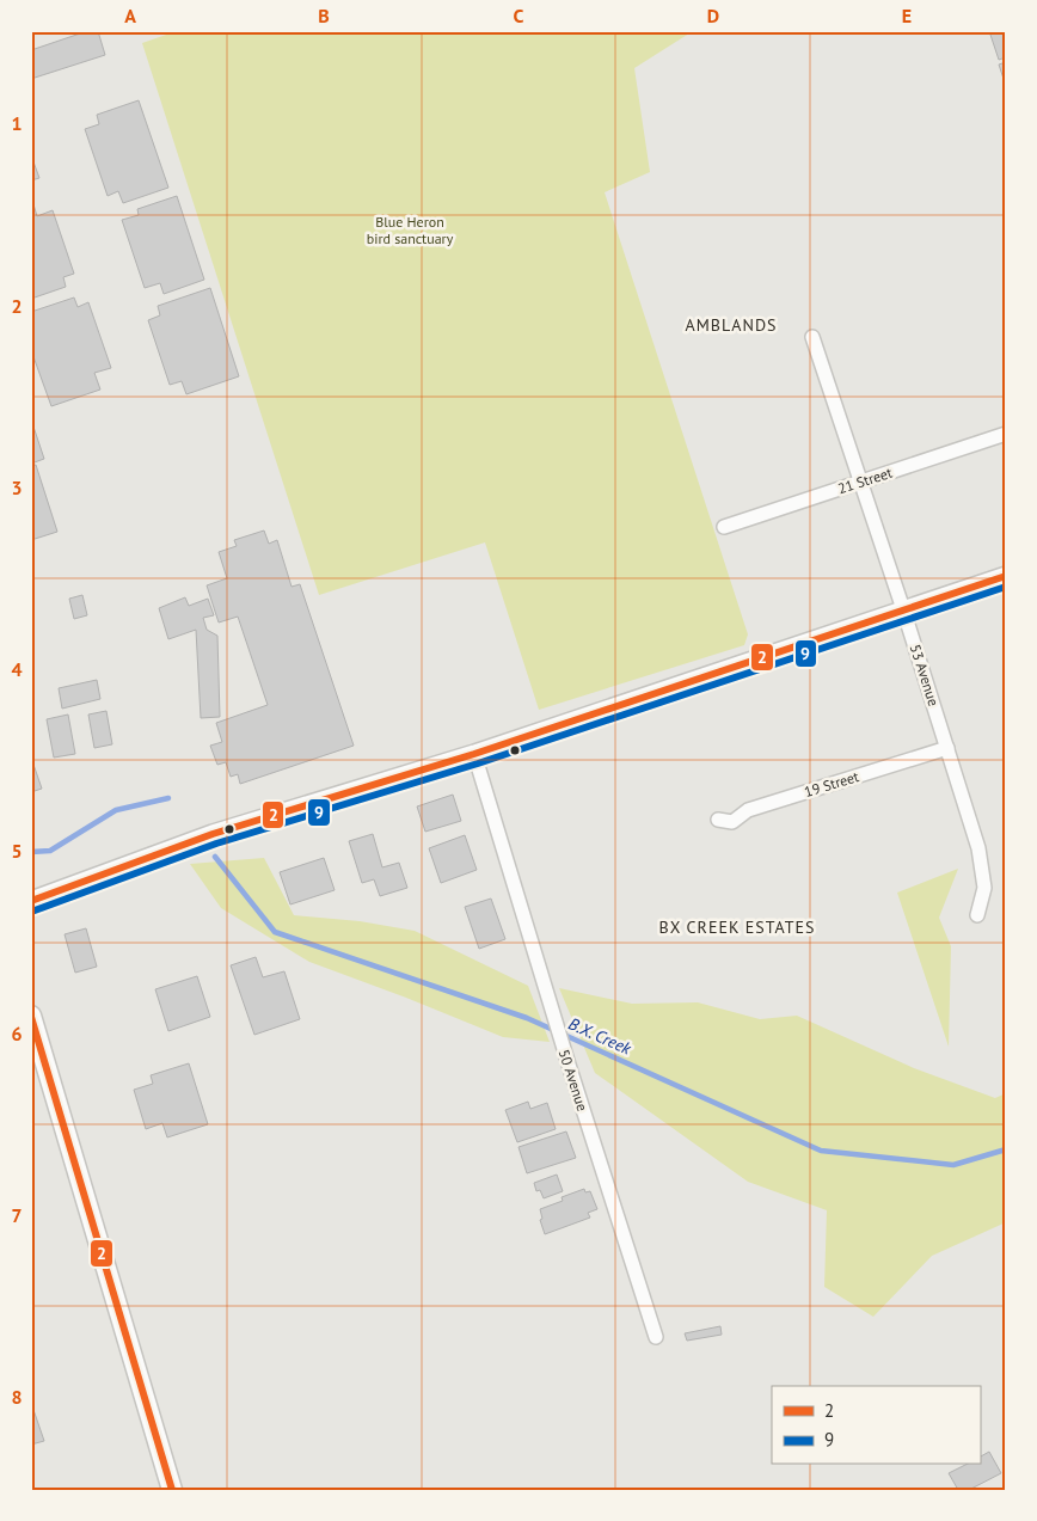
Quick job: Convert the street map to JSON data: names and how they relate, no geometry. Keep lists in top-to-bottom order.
{
  "streets": {
    "street": [
      "21 Street",
      "53 Avenue",
      "19 Street",
      "50 Avenue"
    ]
  },
  "crossings": [
    ["21 Street", "53 Avenue"],
    ["53 Avenue", "19 Street"]
  ],
  "districts": ["AMBLANDS", "BX CREEK ESTATES"],
  "water": ["B.X. Creek"],
  "parks": ["Blue Heron bird sanctuary"],
  "lines": ["transit line 2", "transit line 9"],
  "legend": ["2", "9"],
  "grid": {
    "columns": [
      "A",
      "B",
      "C",
      "D",
      "E"
    ],
    "rows": [
      "1",
      "2",
      "3",
      "4",
      "5",
      "6",
      "7",
      "8"
    ]
  }
}
